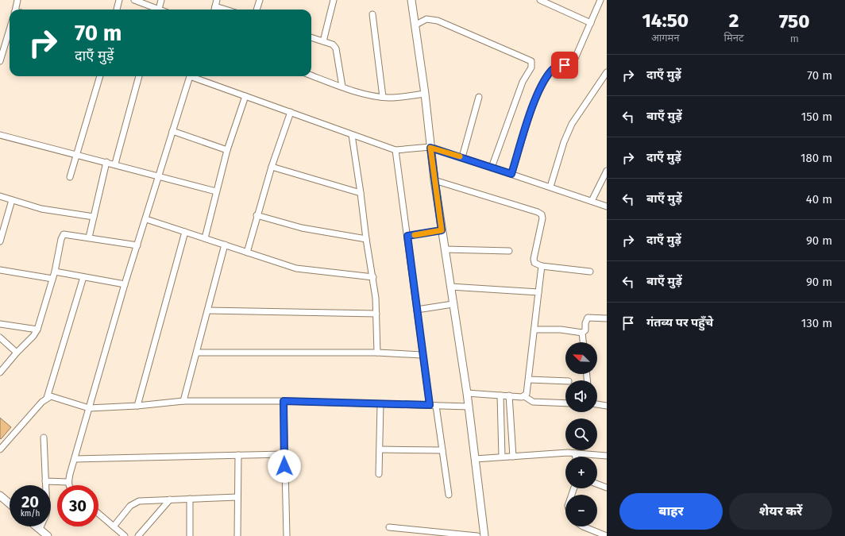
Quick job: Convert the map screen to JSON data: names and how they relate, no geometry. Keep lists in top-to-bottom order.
{
  "north": "top left",
  "page": {
    "eta": [
      "14:50",
      "आगमन",
      "2",
      "मिनट",
      "750",
      "m"
    ],
    "turn": ["70 m", "दाएँ मुड़ें"],
    "list": [
      {
        "name": "दाएँ मुड़ें",
        "value": "70 m"
      },
      {
        "name": "बाएँ मुड़ें",
        "value": "150 m"
      },
      {
        "name": "दाएँ मुड़ें",
        "value": "180 m"
      },
      {
        "name": "बाएँ मुड़ें",
        "value": "40 m"
      },
      {
        "name": "दाएँ मुड़ें",
        "value": "90 m"
      },
      {
        "name": "बाएँ मुड़ें",
        "value": "90 m"
      },
      {
        "name": "गंतव्य पर पहुँचे",
        "value": "130 m"
      }
    ],
    "map_buttons": ["+", "−"],
    "speed": "20 km/h",
    "limit": "30",
    "buttons": ["बाहर", "शेयर करें"]
  }
}
